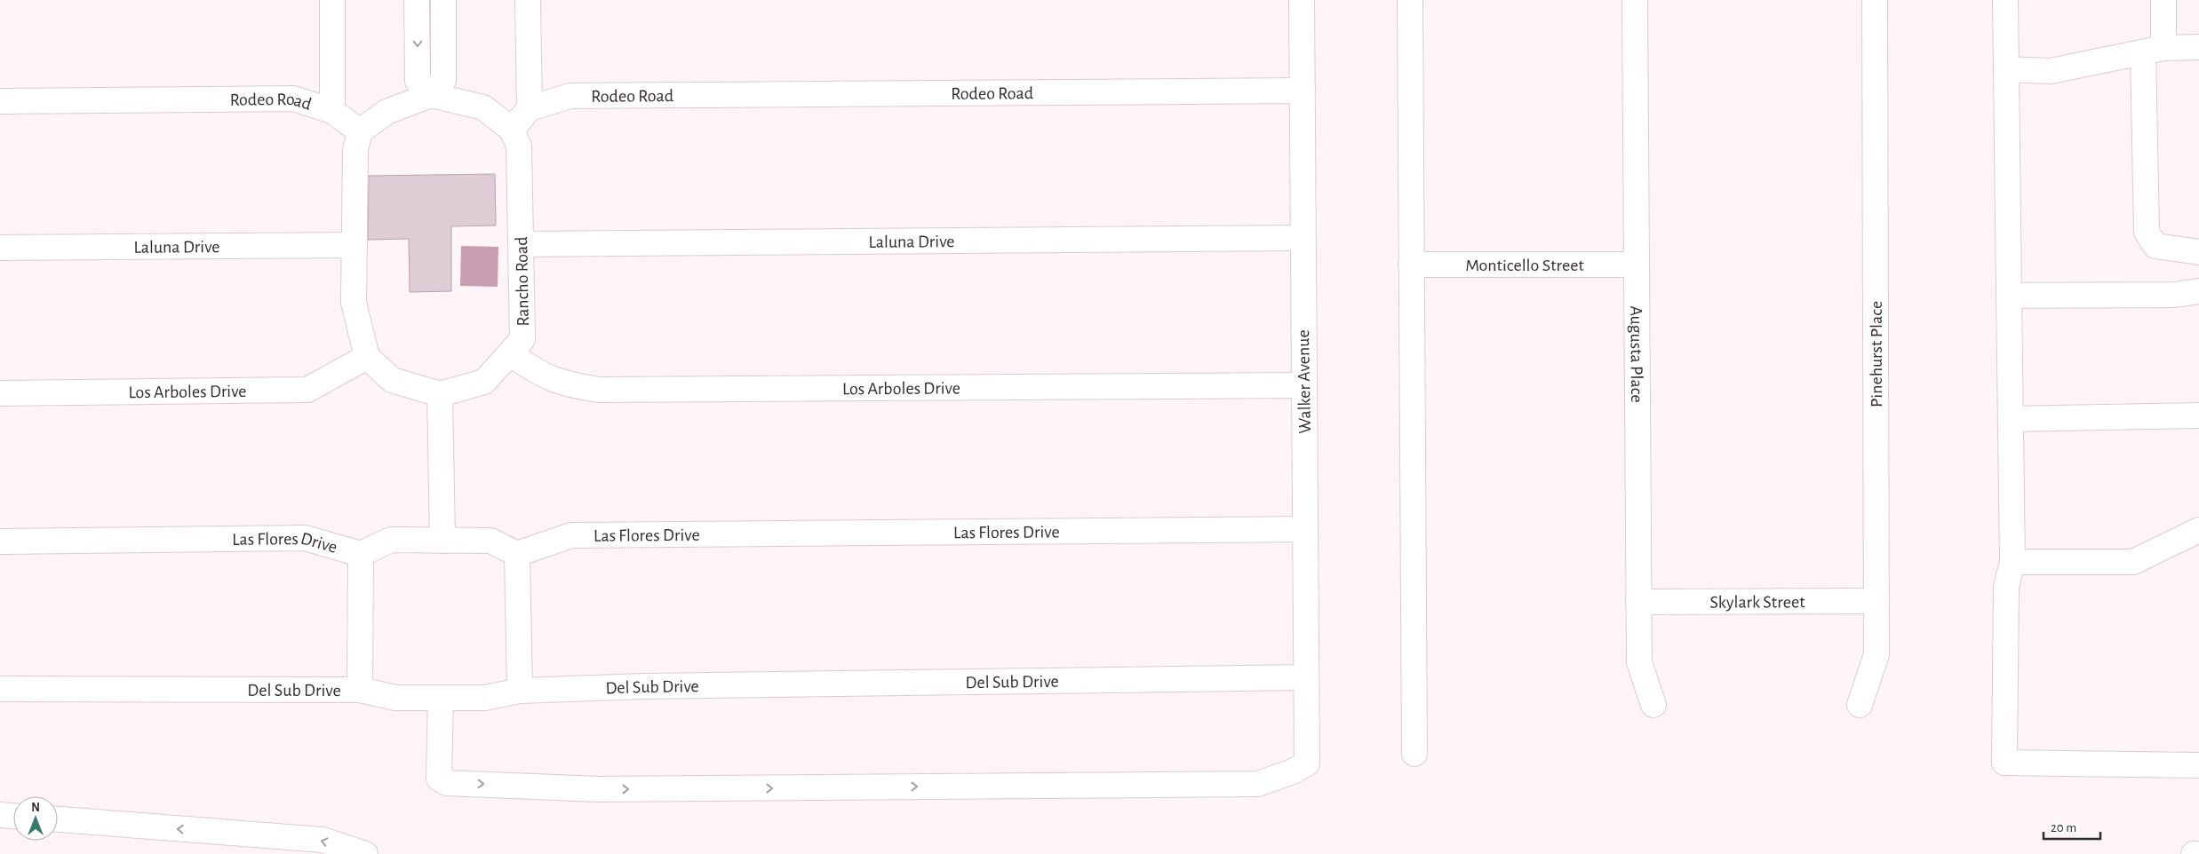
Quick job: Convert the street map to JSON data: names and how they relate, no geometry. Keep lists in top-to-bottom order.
{
  "streets": {
    "main road": [
      "Rodeo Road",
      "Laluna Drive",
      "Monticello Street",
      "Rancho Road",
      "Augusta Place",
      "Pinehurst Place",
      "Walker Avenue",
      "Los Arboles Drive",
      "Las Flores Drive",
      "Skylark Street",
      "Del Sub Drive"
    ]
  },
  "crossings": [
    ["Rodeo Road", "Walker Avenue"],
    ["Laluna Drive", "Rancho Road"],
    ["Laluna Drive", "Walker Avenue"],
    ["Monticello Street", "Augusta Place"],
    ["Rancho Road", "Los Arboles Drive"],
    ["Augusta Place", "Skylark Street"],
    ["Pinehurst Place", "Skylark Street"],
    ["Walker Avenue", "Los Arboles Drive"],
    ["Walker Avenue", "Las Flores Drive"],
    ["Walker Avenue", "Del Sub Drive"]
  ],
  "one_way": ["Walker Avenue"],
  "scale_bar": "20 m",
  "north": "top"
}
